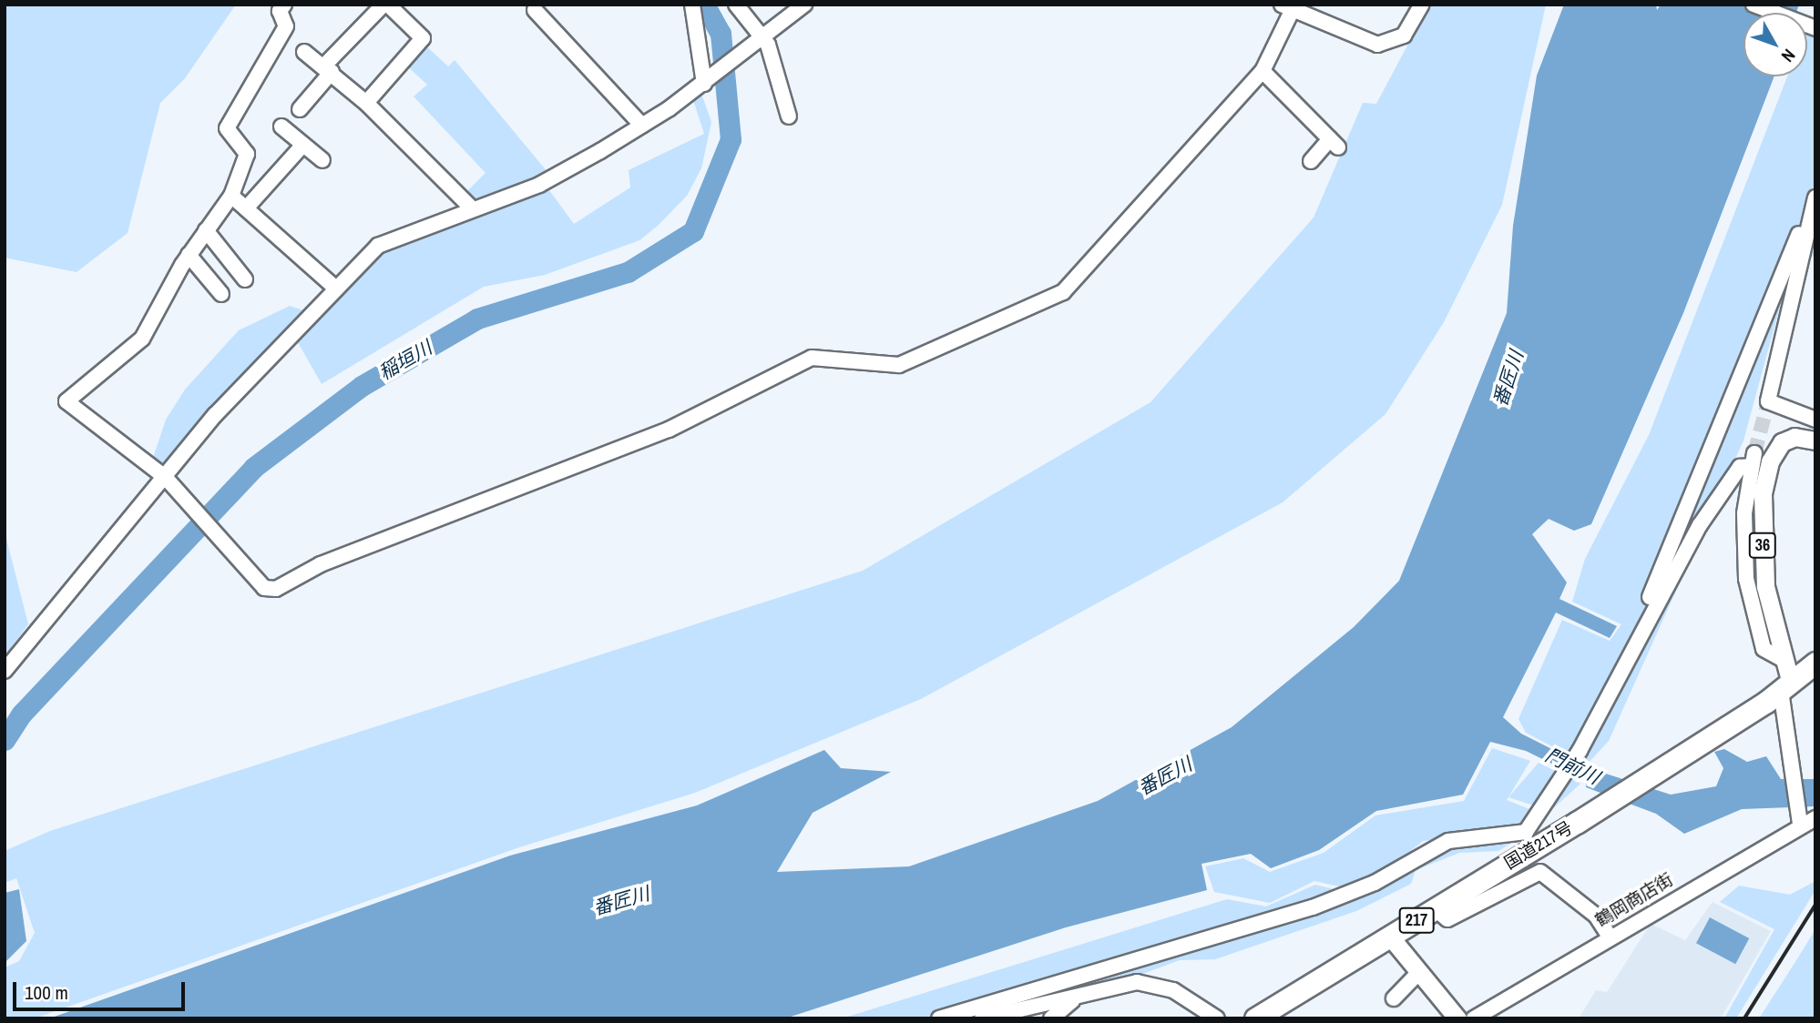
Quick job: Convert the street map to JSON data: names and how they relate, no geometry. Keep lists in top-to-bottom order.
{
  "streets": {
    "highway": ["国道217号", "217"],
    "main road": ["36"],
    "street": ["鶴岡商店街"]
  },
  "crossings": [
    ["36", "国道217号"]
  ],
  "water": ["稲垣川", "番匠川", "門前川"],
  "scale_bar": "100 m",
  "north": "bottom right"
}
